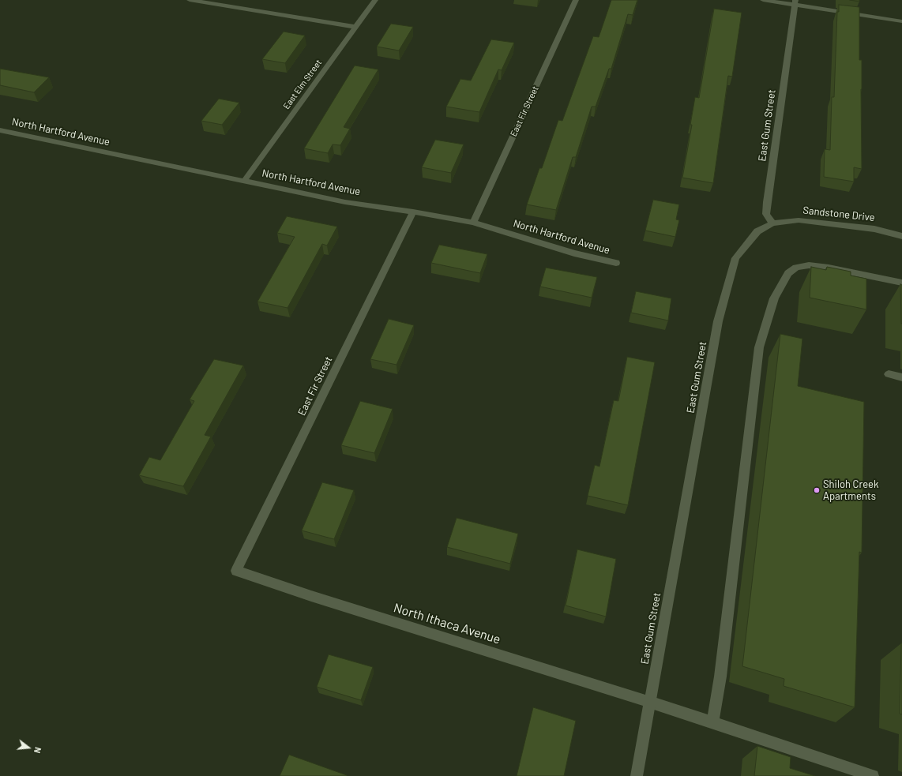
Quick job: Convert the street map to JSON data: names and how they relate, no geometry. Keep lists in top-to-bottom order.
{
  "streets": {
    "street": [
      "East Elm Street",
      "East Fir Street",
      "East Gum Street",
      "North Hartford Avenue",
      "Sandstone Drive",
      "North Ithaca Avenue"
    ]
  },
  "crossings": [
    ["East Elm Street", "North Hartford Avenue"],
    ["East Fir Street", "North Hartford Avenue"],
    ["East Fir Street", "North Ithaca Avenue"],
    ["East Gum Street", "Sandstone Drive"],
    ["East Gum Street", "North Ithaca Avenue"]
  ],
  "places": ["Shiloh Creek Apartments"],
  "north": "right"
}
